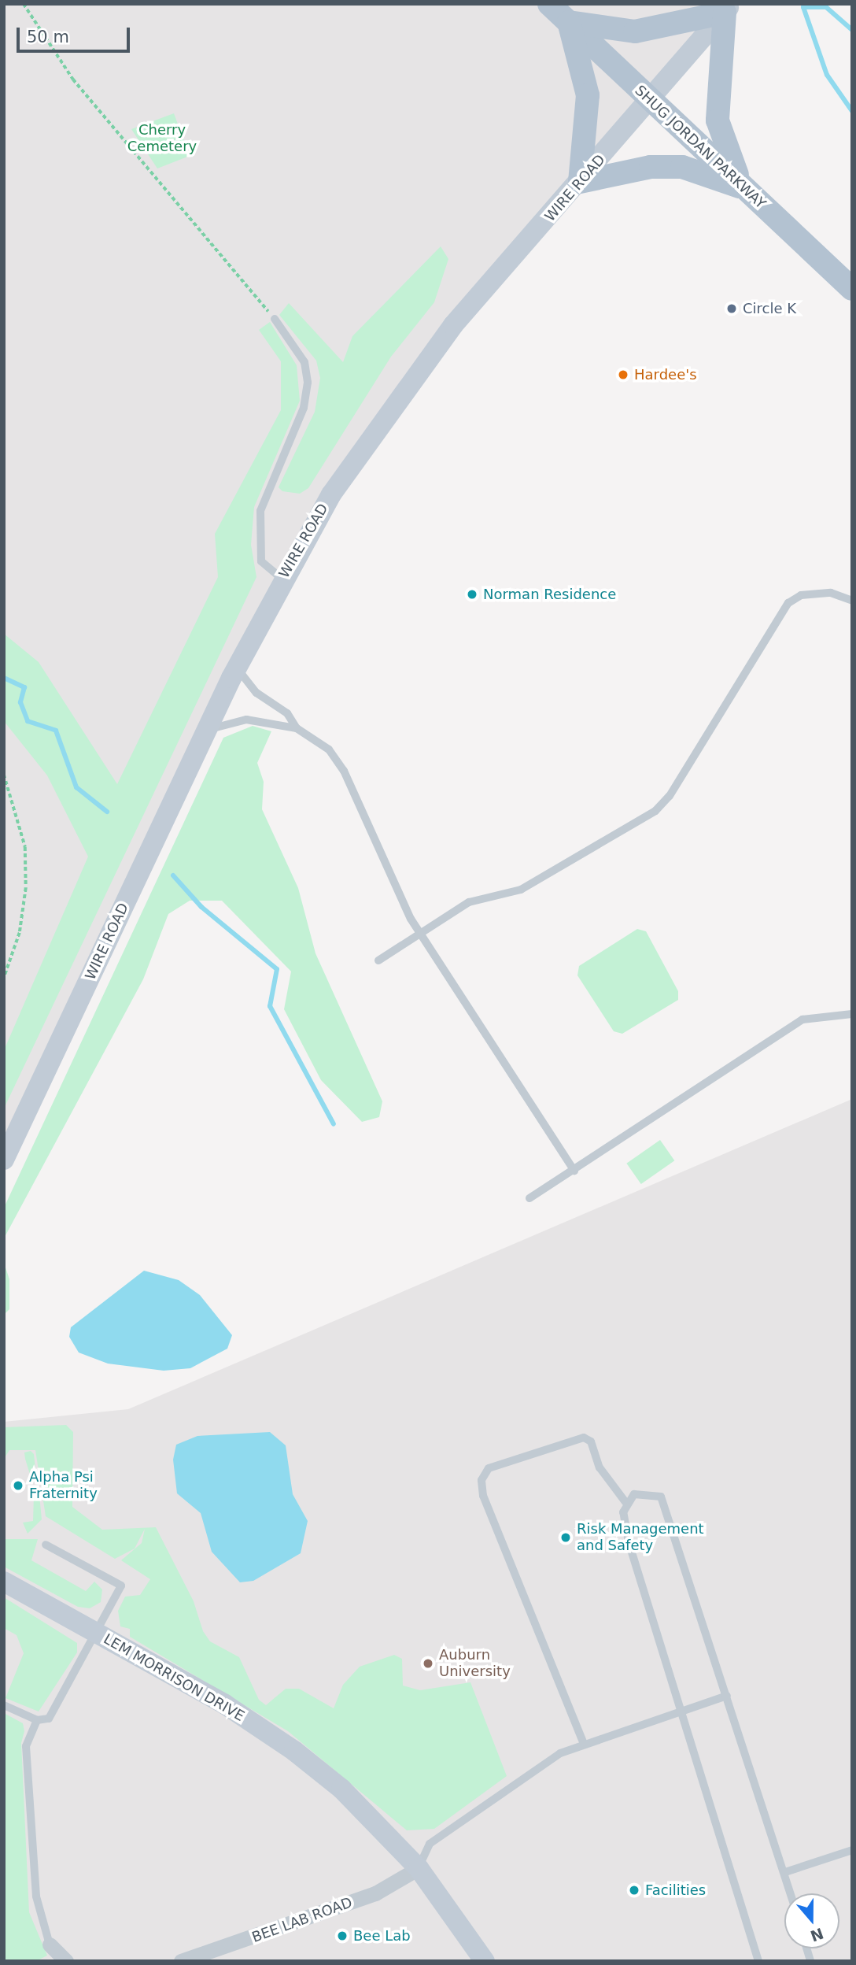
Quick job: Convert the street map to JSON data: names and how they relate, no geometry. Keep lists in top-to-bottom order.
{
  "streets": {
    "main road": ["SHUG JORDAN PARKWAY"],
    "street": ["WIRE ROAD", "LEM MORRISON DRIVE", "BEE LAB ROAD"]
  },
  "crossings": [
    ["SHUG JORDAN PARKWAY", "WIRE ROAD"],
    ["LEM MORRISON DRIVE", "BEE LAB ROAD"]
  ],
  "parks": ["Cherry Cemetery"],
  "places": [
    "Circle K",
    "Hardee's",
    "Norman Residence",
    "Alpha Psi Fraternity",
    "Risk Management and Safety",
    "Auburn University",
    "Facilities",
    "Bee Lab"
  ],
  "scale_bar": "50 m",
  "north": "bottom"
}
